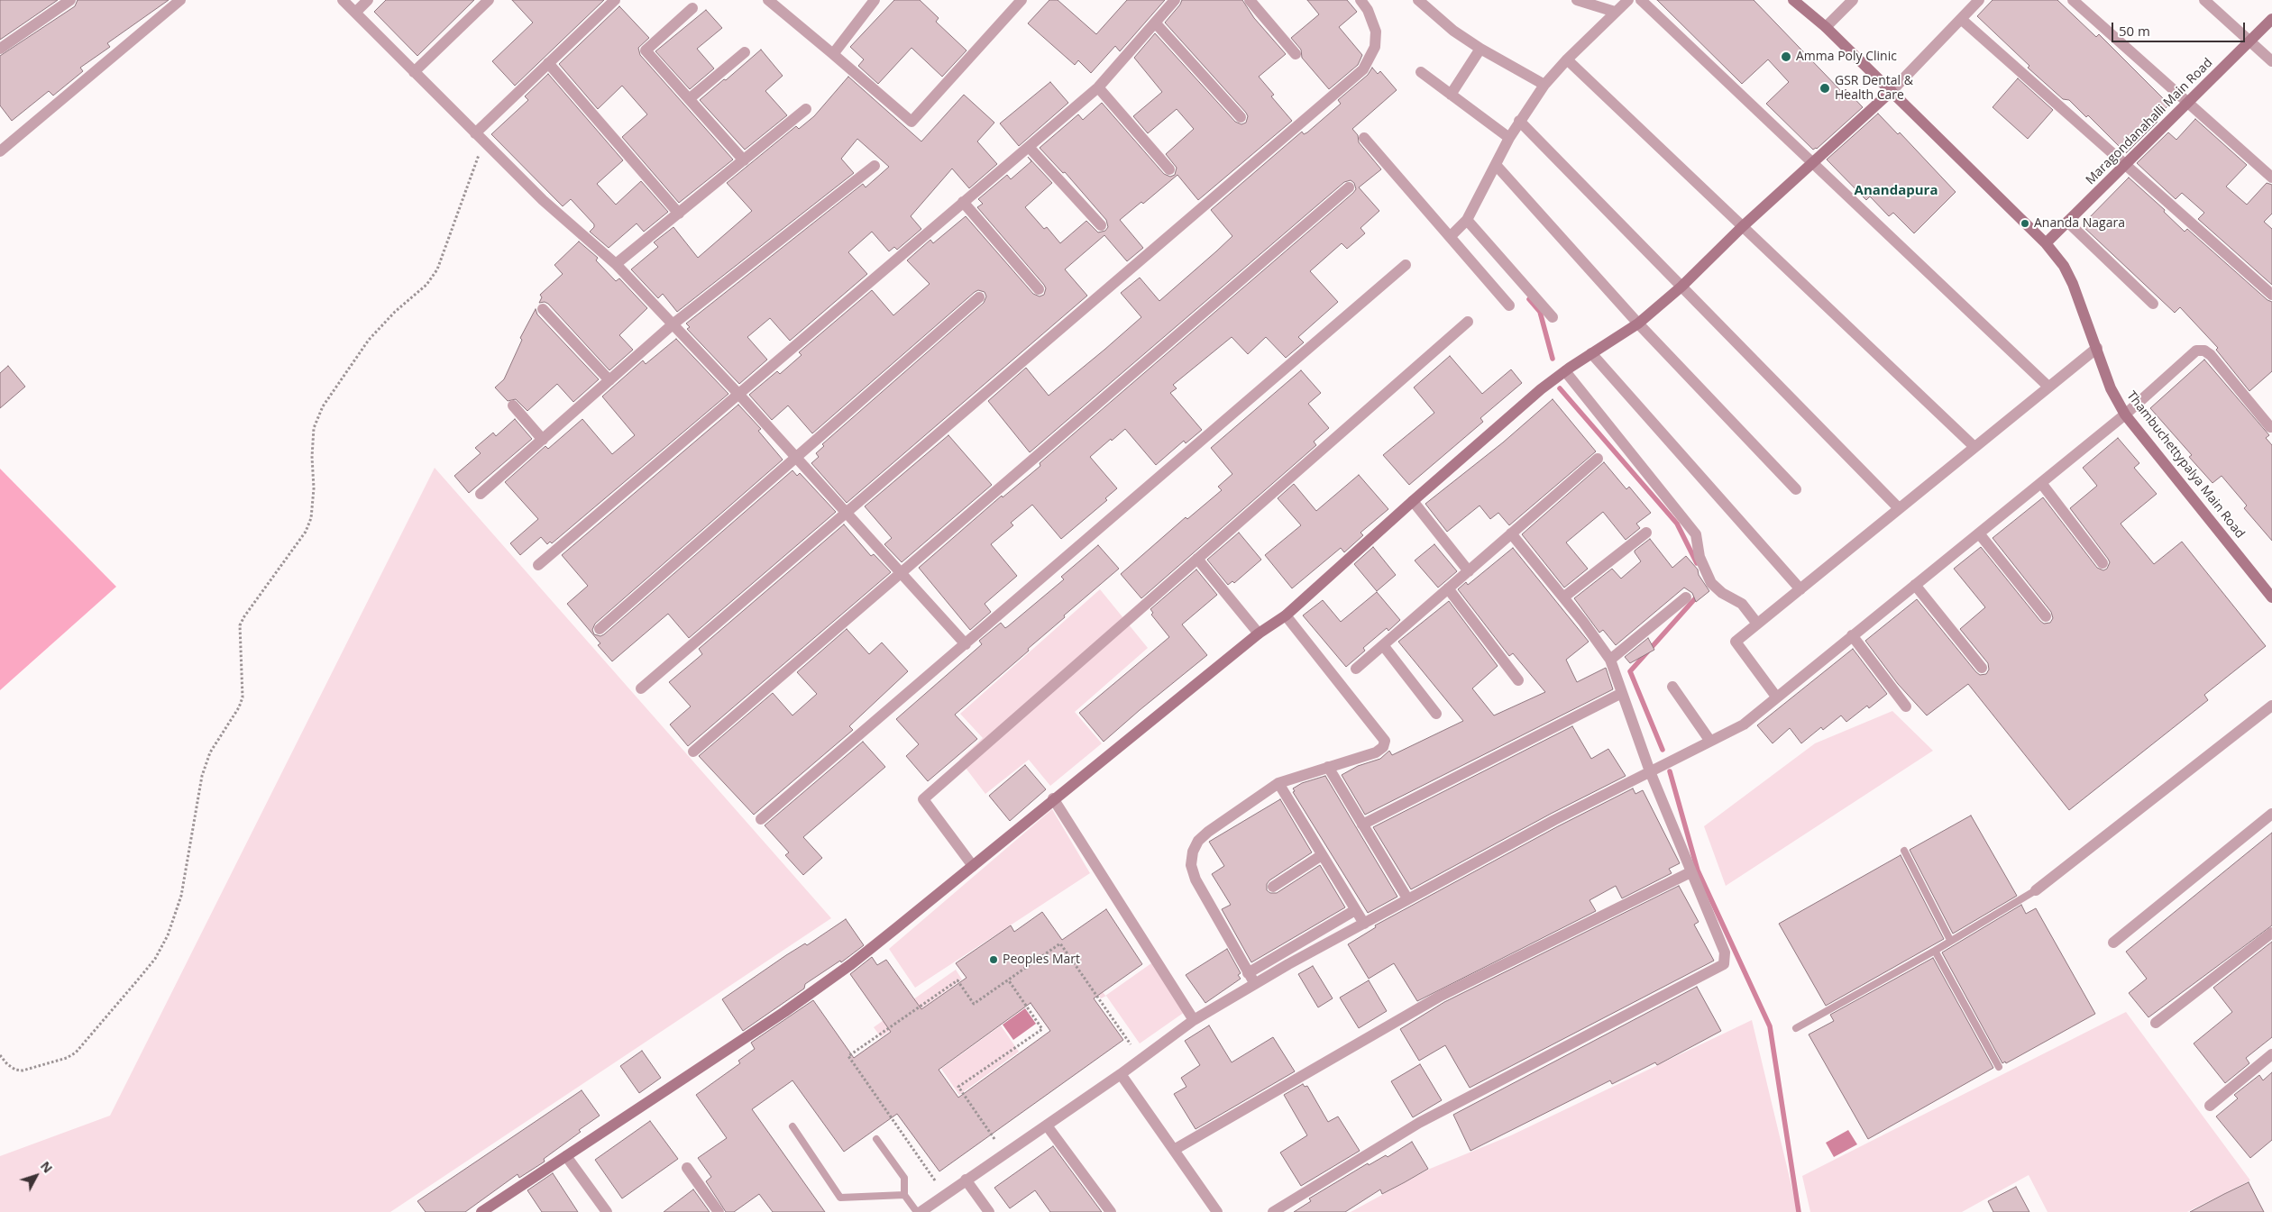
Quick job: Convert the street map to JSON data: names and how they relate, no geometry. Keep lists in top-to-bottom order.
{
  "streets": {
    "street": ["Maragondanahalli Main Road", "Thambuchettypalya Main Road"]
  },
  "crossings": [
    ["Maragondanahalli Main Road", "Thambuchettypalya Main Road"]
  ],
  "districts": ["Anandapura"],
  "places": [
    "Amma Poly Clinic",
    "GSR Dental & Health Care",
    "Ananda Nagara",
    "Peoples Mart"
  ],
  "scale_bar": "50 m",
  "north": "top right"
}
